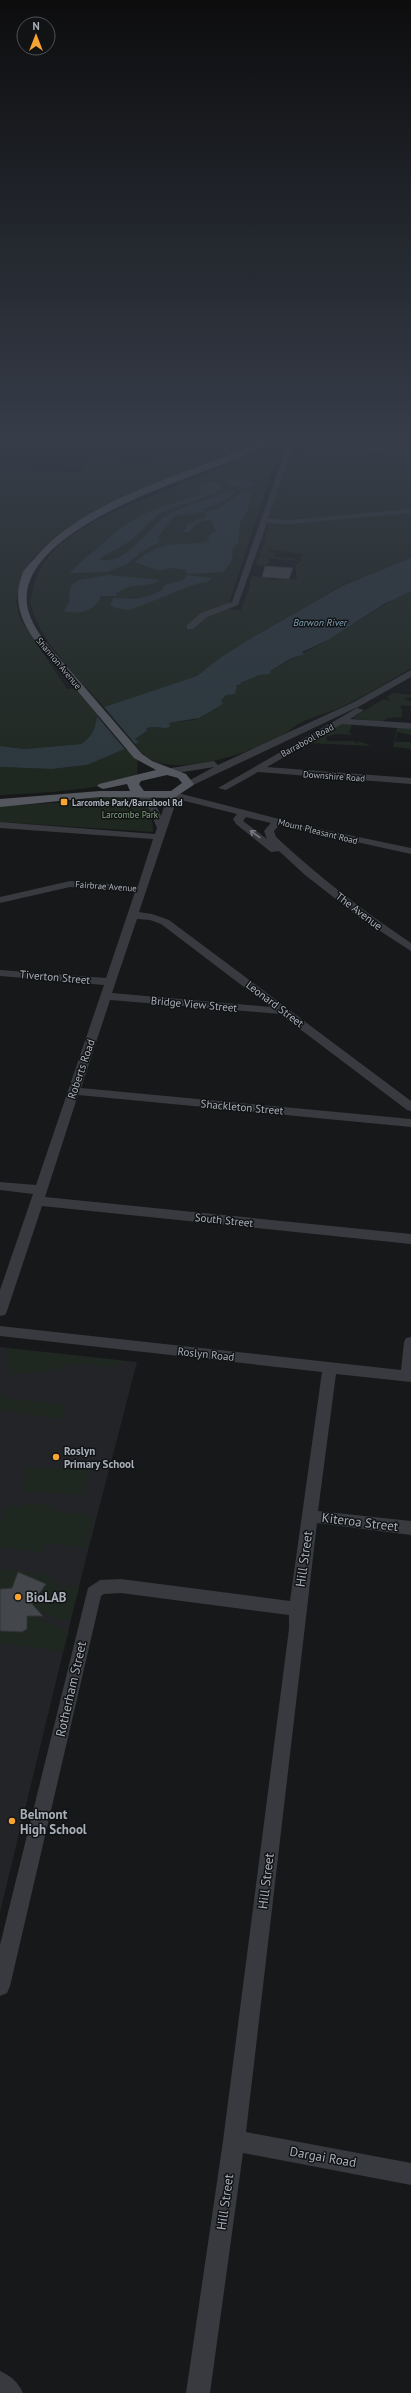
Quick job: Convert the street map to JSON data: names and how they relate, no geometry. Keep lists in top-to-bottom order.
{
  "streets": {
    "main road": ["Shannon Avenue"],
    "street": [
      "Barrabool Road",
      "Downshire Road",
      "Mount Pleasant Road",
      "Fairbrae Avenue",
      "The Avenue",
      "Tiverton Street",
      "Bridge View Street",
      "Leonard Street",
      "Roberts Road",
      "Shackleton Street",
      "South Street",
      "Roslyn Road",
      "Kiteroa Street",
      "Hill Street",
      "Rotherham Street",
      "Dargai Road"
    ]
  },
  "crossings": [
    ["Shannon Avenue", "Barrabool Road"],
    ["Shannon Avenue", "Mount Pleasant Road"],
    ["Barrabool Road", "Downshire Road"],
    ["Barrabool Road", "Mount Pleasant Road"],
    ["Mount Pleasant Road", "The Avenue"],
    ["Mount Pleasant Road", "Roberts Road"],
    ["Fairbrae Avenue", "Roberts Road"],
    ["Tiverton Street", "Roberts Road"],
    ["Bridge View Street", "Leonard Street"],
    ["Bridge View Street", "Roberts Road"],
    ["Leonard Street", "Roberts Road"],
    ["Roberts Road", "Shackleton Street"],
    ["Roberts Road", "South Street"],
    ["Roslyn Road", "Hill Street"],
    ["Kiteroa Street", "Hill Street"],
    ["Hill Street", "Rotherham Street"],
    ["Hill Street", "Dargai Road"]
  ],
  "water": ["Barwon River"],
  "parks": ["Larcombe Park"],
  "places": {
    "transit": ["Larcombe Park/Barrabool Rd"],
    "other": ["Roslyn Primary School", "BioLAB", "Belmont High School"]
  },
  "north": "top"
}
